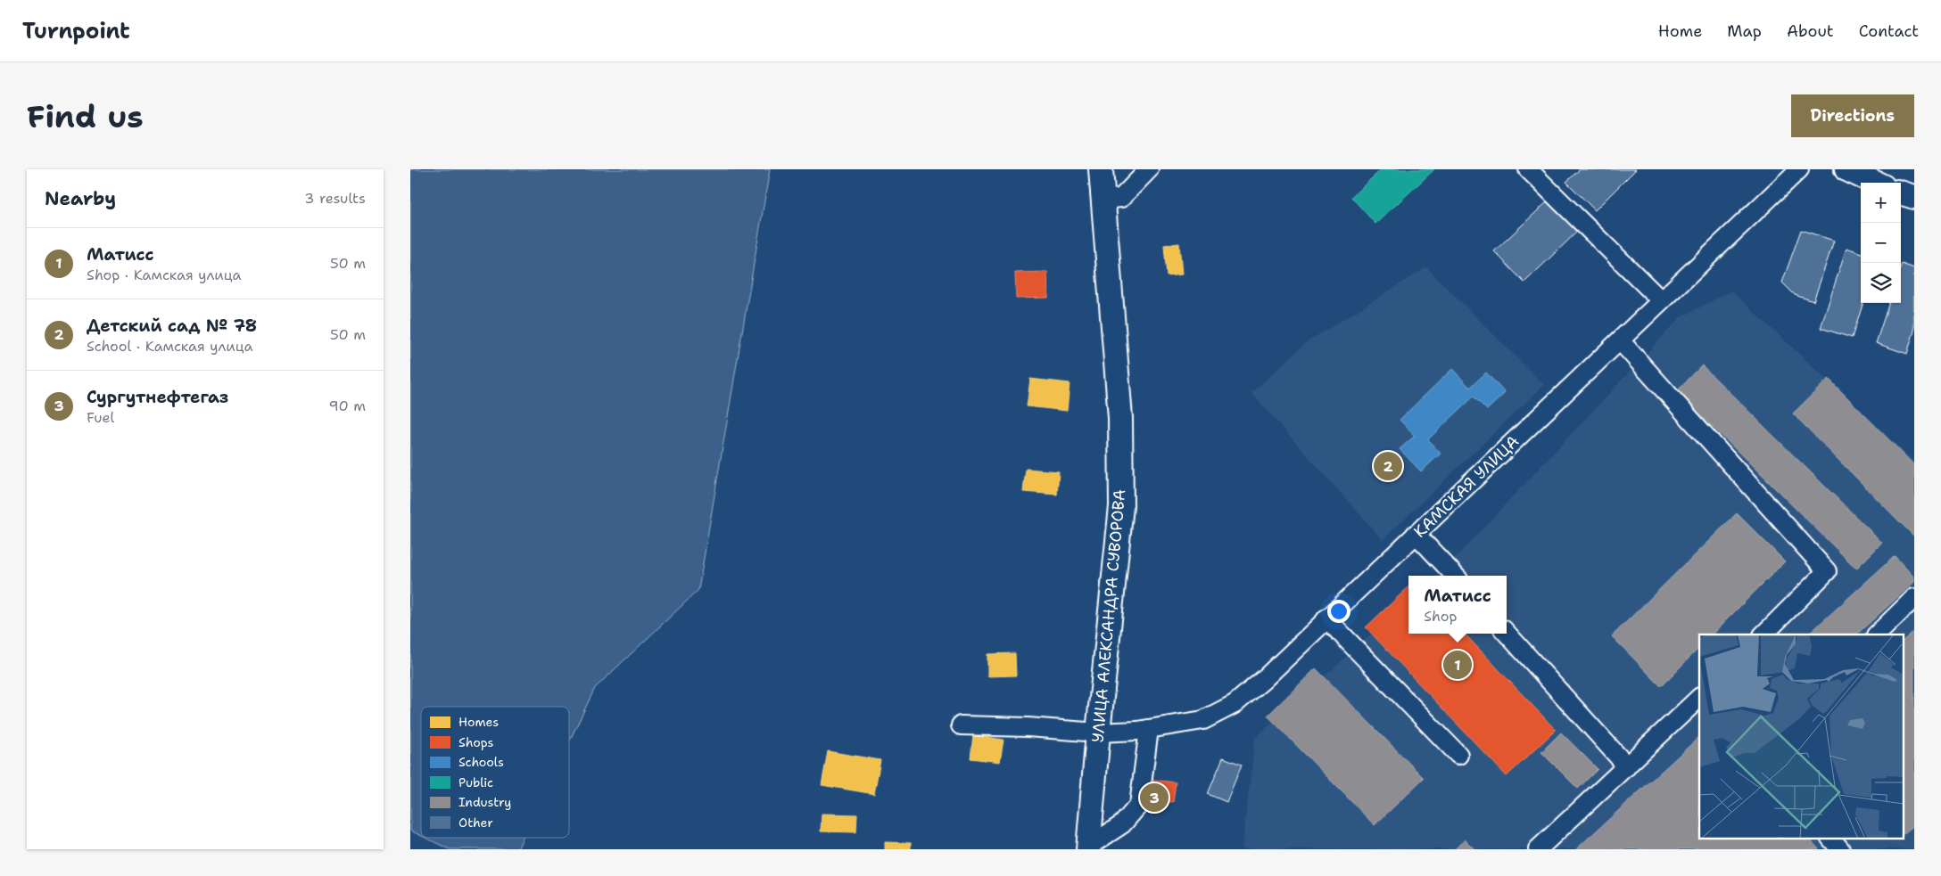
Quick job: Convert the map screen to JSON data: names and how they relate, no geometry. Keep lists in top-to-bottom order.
{
  "streets": {
    "main road": ["УЛИЦА АЛЕКСАНДРА СУВОРОВА"],
    "street": ["КАМСКАЯ УЛИЦА"]
  },
  "crossings": [
    ["КАМСКАЯ УЛИЦА", "УЛИЦА АЛЕКСАНДРА СУВОРОВА"]
  ],
  "legend": [
    "Homes",
    "Shops",
    "Schools",
    "Public",
    "Industry",
    "Other"
  ],
  "page": {
    "header": "Turnpoint",
    "nav": [
      "Home",
      "Map",
      "About",
      "Contact"
    ],
    "buttons": "Directions",
    "title": "Find us",
    "heading": ["Nearby", "3 results"],
    "map_buttons": ["+", "−"],
    "list": [
      {
        "mark": "1",
        "name": "Матисс",
        "note": "Shop · Камская улица",
        "value": "50 m"
      },
      {
        "mark": "2",
        "name": "Детский сад № 78",
        "note": "School · Камская улица",
        "value": "50 m"
      },
      {
        "mark": "3",
        "name": "Сургутнефтегаз",
        "note": "Fuel",
        "value": "90 m"
      }
    ],
    "pins": ["2", "1", "3"],
    "popup": ["Матисс", "Shop"]
  }
}
